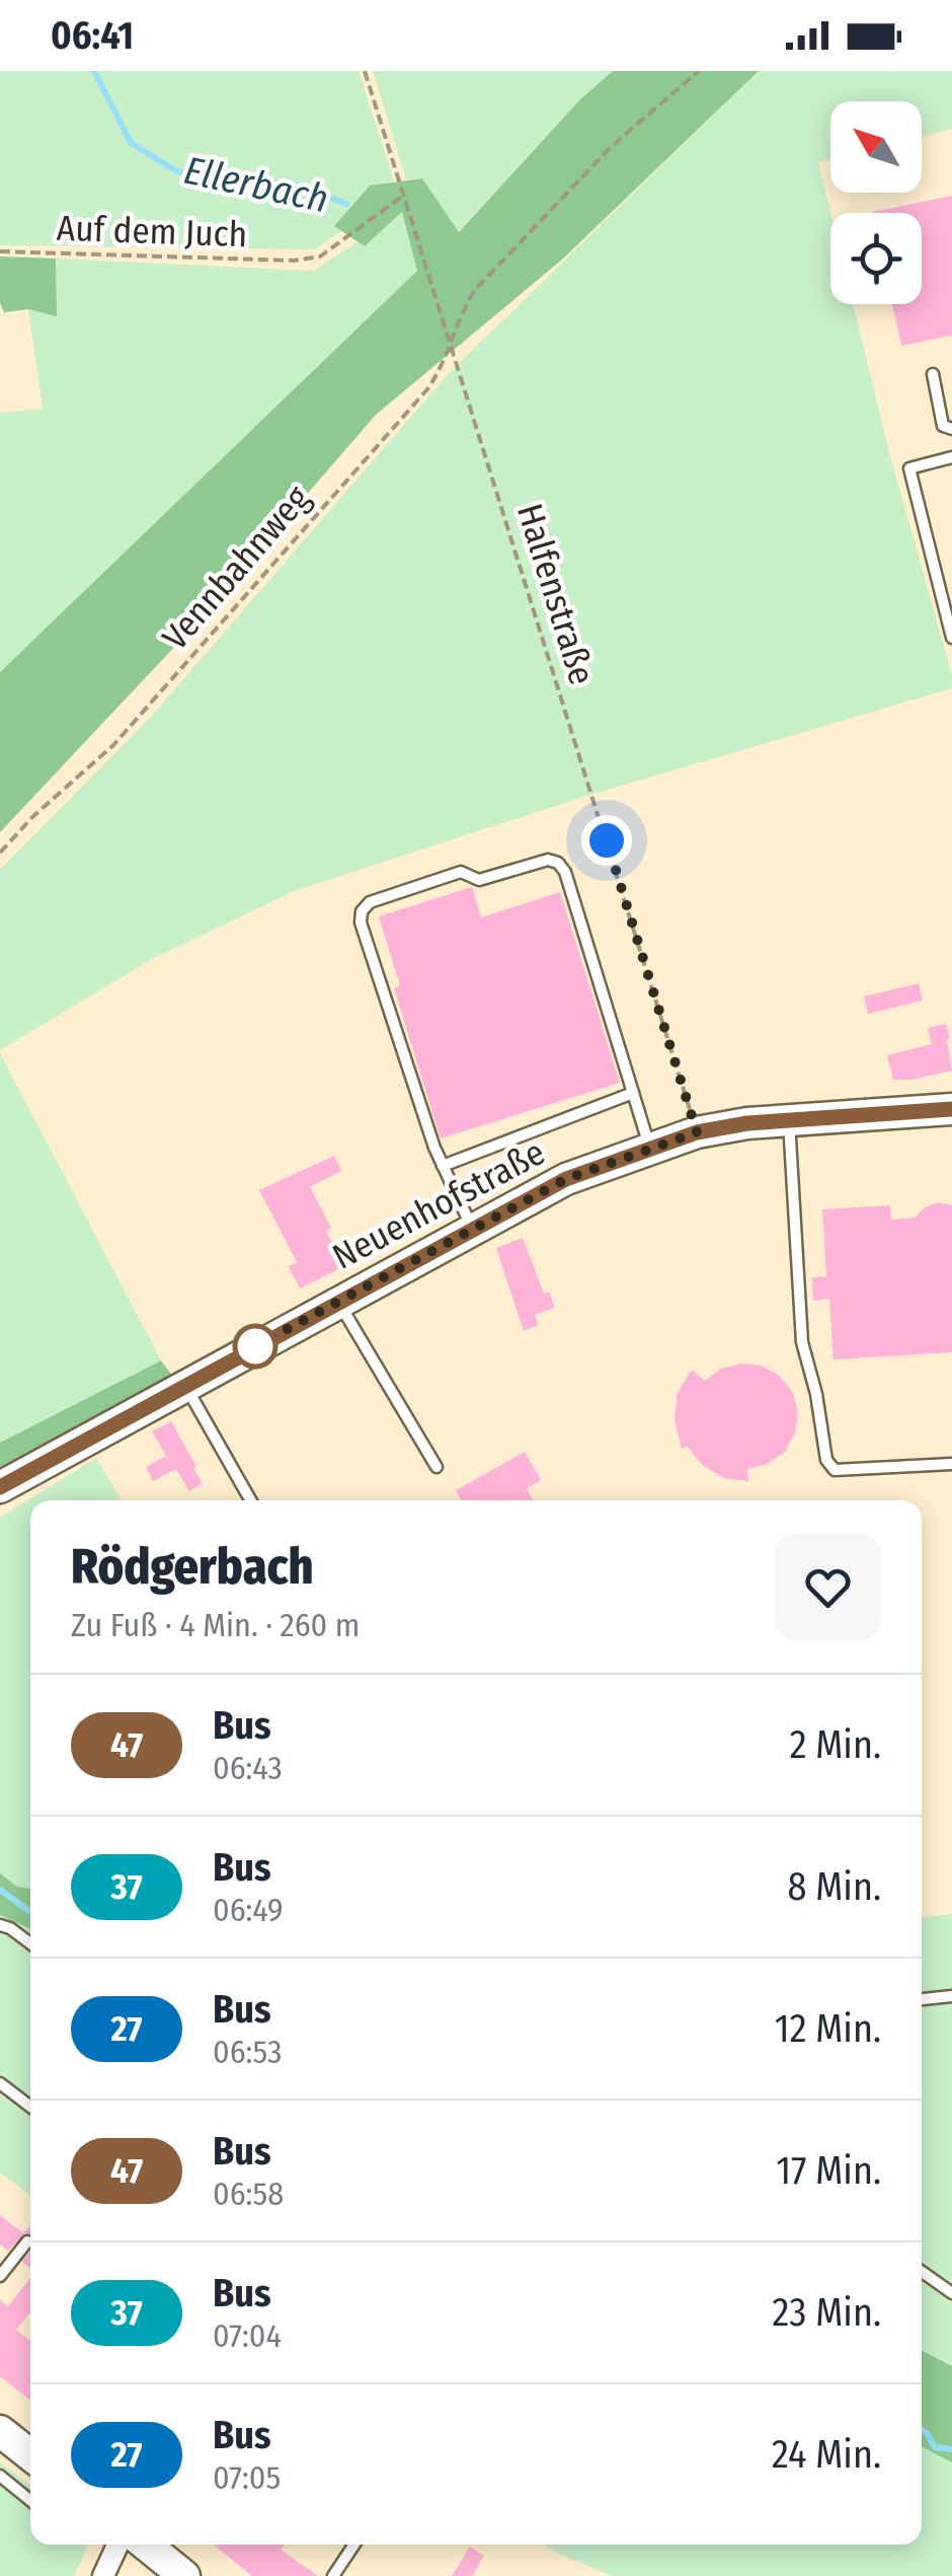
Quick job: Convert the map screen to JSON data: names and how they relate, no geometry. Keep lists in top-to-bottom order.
{
  "streets": {
    "street": ["Neuenhofstraße"],
    "path": ["Auf dem Juch", "Vennbahnweg", "Halfenstraße"]
  },
  "crossings": [
    ["Auf dem Juch", "Halfenstraße"],
    ["Vennbahnweg", "Halfenstraße"],
    ["Halfenstraße", "Neuenhofstraße"]
  ],
  "water": ["Ellerbach"],
  "lines": ["bus line 47"],
  "north": "top left",
  "page": {
    "status": "06:41",
    "heading": ["Rödgerbach", "Zu Fuß · 4 Min. · 260 m"],
    "list": [
      {
        "mark": "47",
        "name": "Bus",
        "note": "06:43",
        "value": "2 Min."
      },
      {
        "mark": "37",
        "name": "Bus",
        "note": "06:49",
        "value": "8 Min."
      },
      {
        "mark": "27",
        "name": "Bus",
        "note": "06:53",
        "value": "12 Min."
      },
      {
        "mark": "47",
        "name": "Bus",
        "note": "06:58",
        "value": "17 Min."
      },
      {
        "mark": "37",
        "name": "Bus",
        "note": "07:04",
        "value": "23 Min."
      },
      {
        "mark": "27",
        "name": "Bus",
        "note": "07:05",
        "value": "24 Min."
      }
    ]
  }
}
